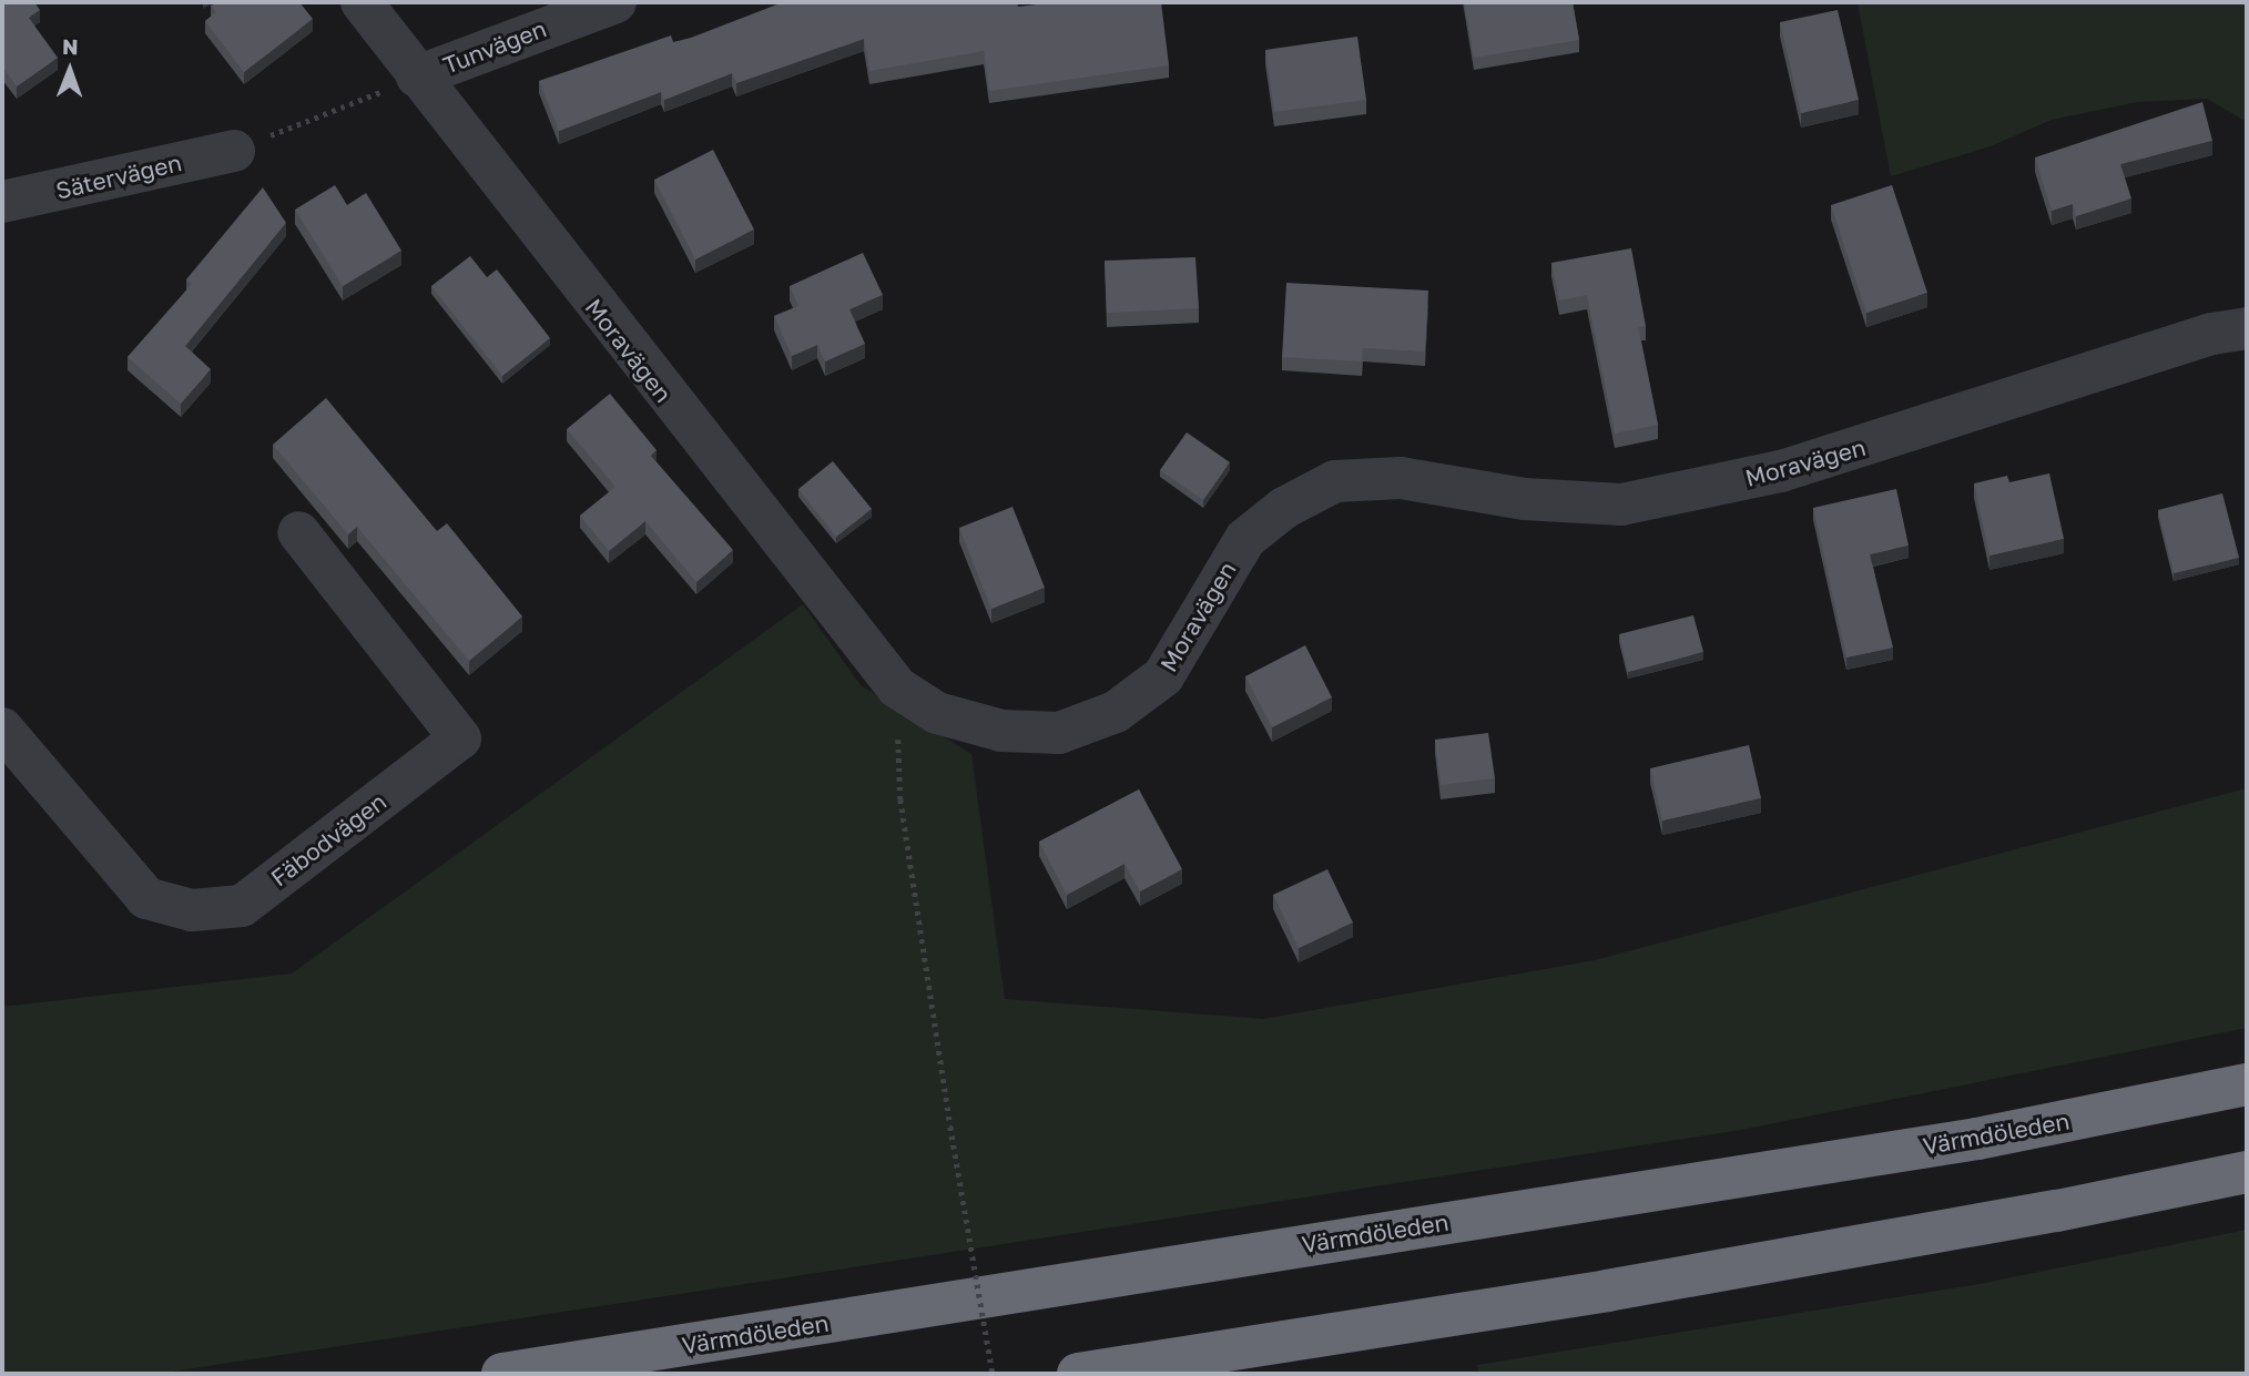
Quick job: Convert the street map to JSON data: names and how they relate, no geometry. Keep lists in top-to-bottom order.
{
  "streets": {
    "highway": ["Värmdöleden"],
    "street": [
      "Tunvägen",
      "Sätervägen",
      "Moravägen",
      "Fäbodvägen"
    ]
  },
  "crossings": [
    ["Tunvägen", "Moravägen"]
  ],
  "north": "top"
}
